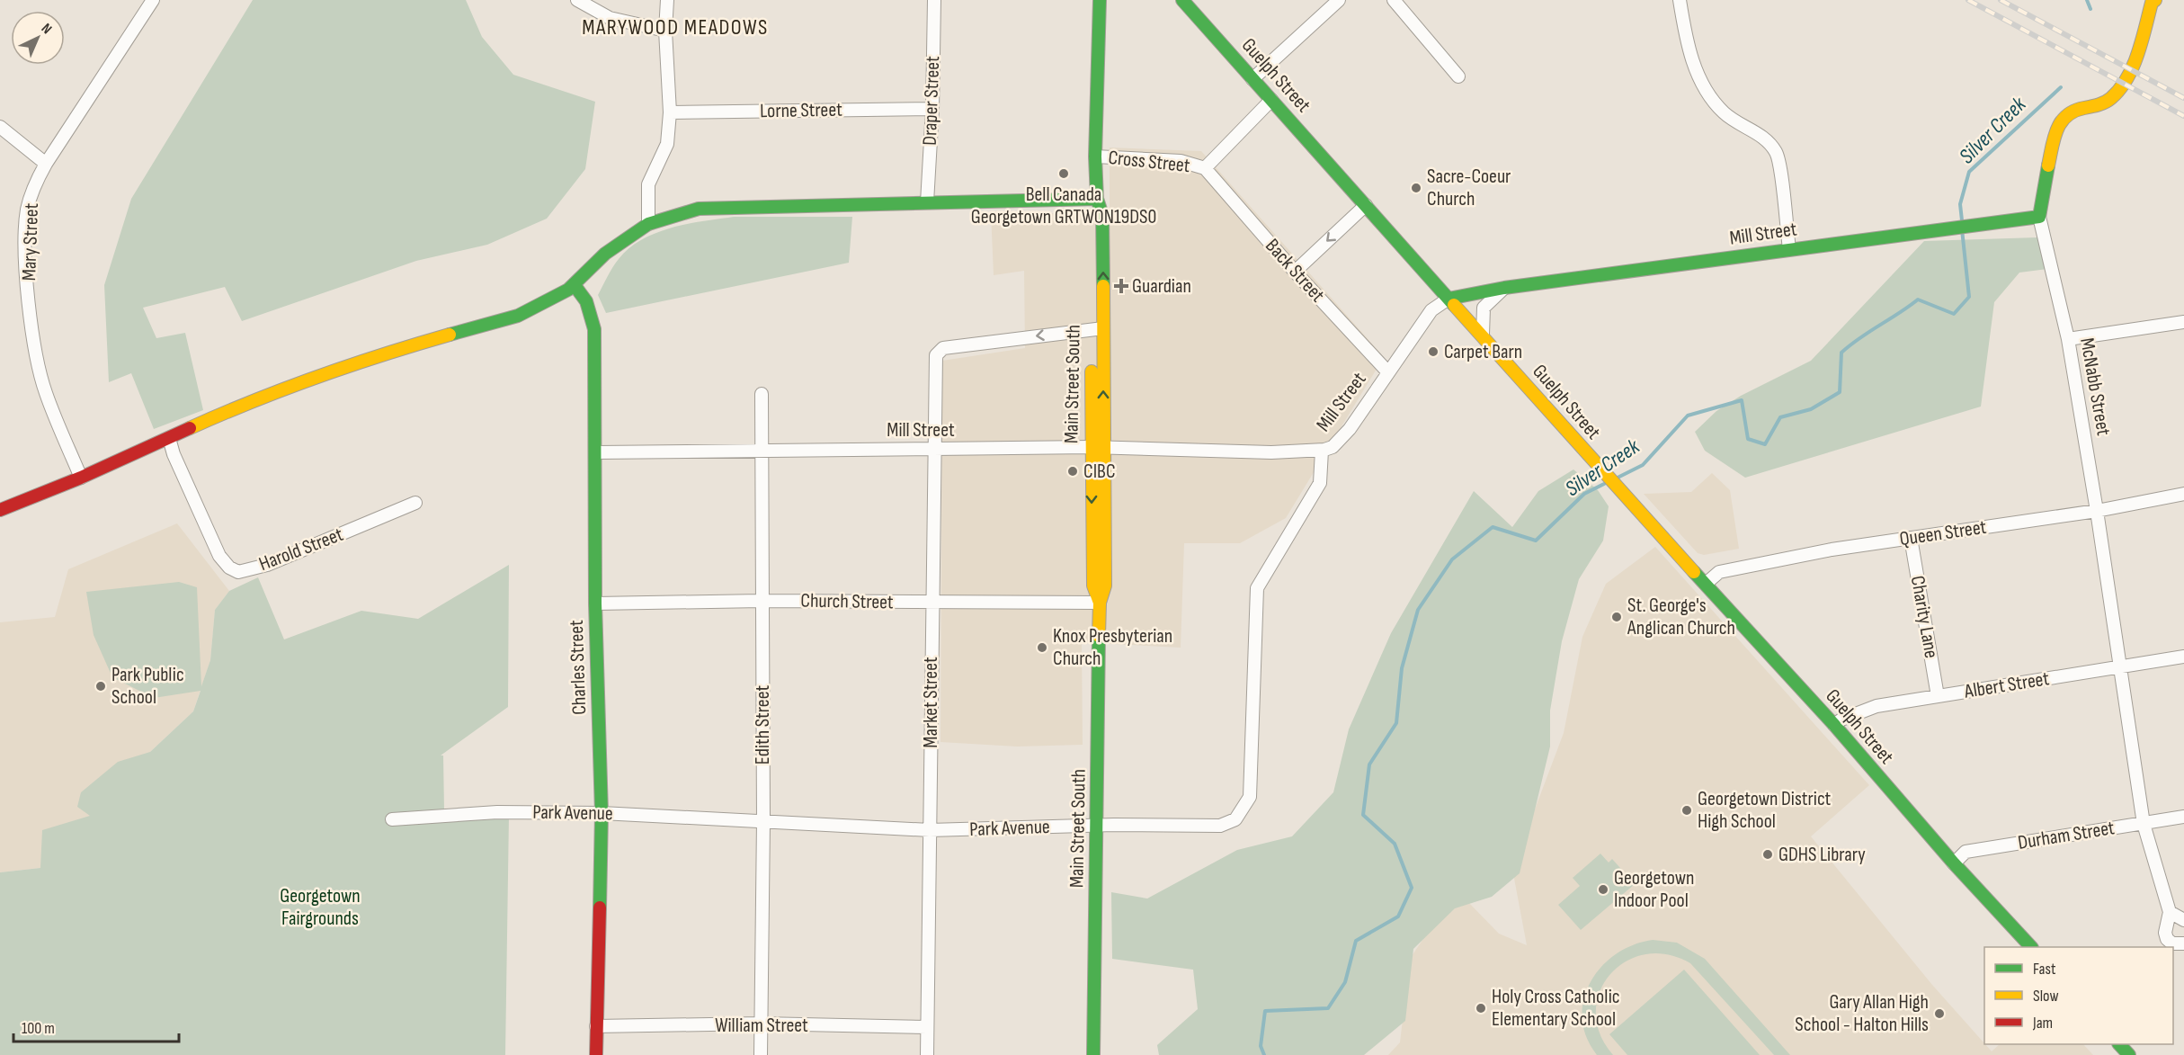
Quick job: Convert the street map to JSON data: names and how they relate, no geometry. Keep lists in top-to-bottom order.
{
  "streets": {
    "street": [
      "Guelph Street",
      "Draper Street",
      "Lorne Street",
      "Cross Street",
      "Mill Street",
      "Mary Street",
      "Back Street",
      "Main Street South",
      "McNabb Street",
      "Queen Street",
      "Harold Street",
      "Church Street",
      "Charity Lane",
      "Charles Street",
      "Albert Street",
      "Market Street",
      "Edith Street",
      "Park Avenue",
      "Durham Street",
      "William Street"
    ]
  },
  "crossings": [
    ["Guelph Street", "Cross Street"],
    ["Guelph Street", "Mill Street"],
    ["Guelph Street", "Queen Street"],
    ["Guelph Street", "Albert Street"],
    ["Guelph Street", "Durham Street"],
    ["Draper Street", "Lorne Street"],
    ["Cross Street", "Back Street"],
    ["Cross Street", "Main Street South"],
    ["Mill Street", "Back Street"],
    ["Mill Street", "Main Street South"],
    ["Mill Street", "McNabb Street"],
    ["Mill Street", "Charles Street"],
    ["Mill Street", "Market Street"],
    ["Mill Street", "Edith Street"],
    ["Mill Street", "Park Avenue"],
    ["Main Street South", "Church Street"],
    ["Main Street South", "Market Street"],
    ["Main Street South", "Park Avenue"],
    ["McNabb Street", "Queen Street"],
    ["McNabb Street", "Albert Street"],
    ["McNabb Street", "Durham Street"],
    ["Queen Street", "Charity Lane"],
    ["Church Street", "Charles Street"],
    ["Church Street", "Market Street"],
    ["Church Street", "Edith Street"],
    ["Charity Lane", "Albert Street"],
    ["Charles Street", "Park Avenue"],
    ["Charles Street", "William Street"],
    ["Market Street", "Park Avenue"],
    ["Market Street", "William Street"],
    ["Edith Street", "Park Avenue"],
    ["Edith Street", "William Street"]
  ],
  "districts": ["MARYWOOD MEADOWS"],
  "water": ["Silver Creek"],
  "parks": ["Georgetown Fairgrounds"],
  "places": {
    "other": [
      "Bell Canada Georgetown GRTWON19DS0",
      "Sacre-Coeur Church",
      "Carpet Barn",
      "CIBC",
      "St. George's Anglican Church",
      "Knox Presbyterian Church",
      "Park Public School",
      "Georgetown District High School",
      "GDHS Library",
      "Georgetown Indoor Pool",
      "Holy Cross Catholic Elementary School",
      "Gary Allan High School - Halton Hills"
    ],
    "health": ["Guardian"]
  },
  "legend": ["Fast", "Slow", "Jam"],
  "scale_bar": "100 m",
  "north": "top right"
}
